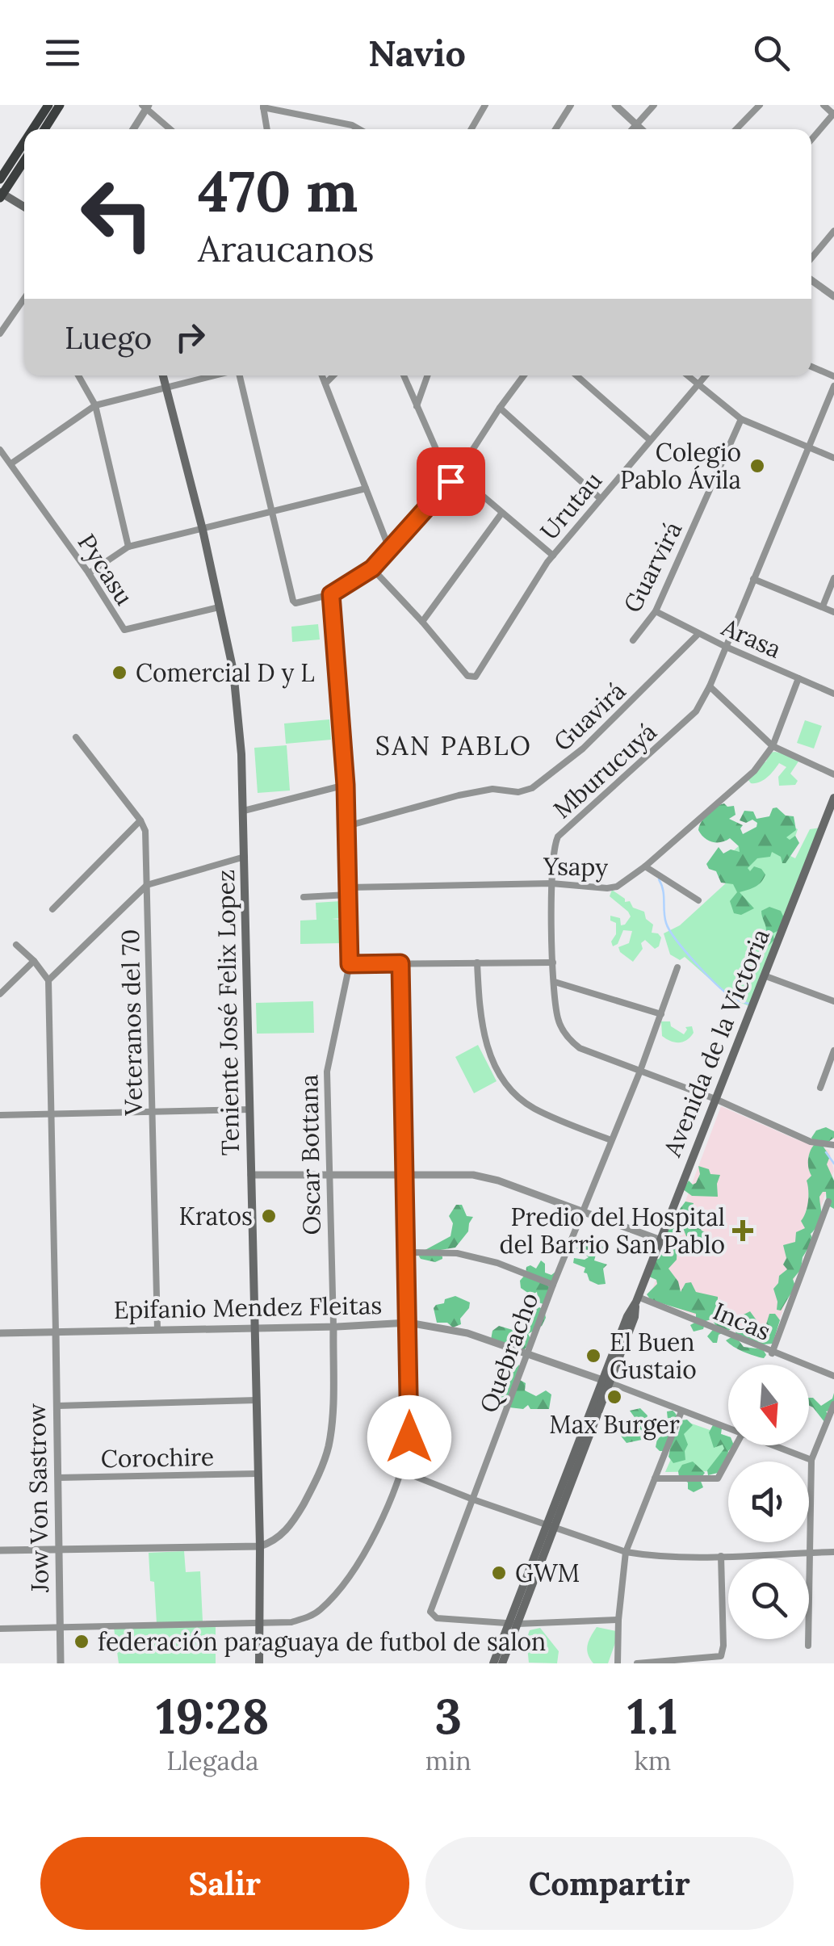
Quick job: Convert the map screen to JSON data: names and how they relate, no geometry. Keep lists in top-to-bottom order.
{
  "streets": {
    "main road": ["Teniente José Felix Lopez", "Avenida de la Victoria"],
    "street": [
      "Urutau",
      "Guarvirá",
      "Pycasu",
      "Arasa",
      "Guavirá",
      "Mburucuyá",
      "Ysapy",
      "Veteranos del 70",
      "Oscar Bottana",
      "Epifanio Mendez Fleitas",
      "Incas",
      "Quebracho",
      "Corochire",
      "Jow Von Sastrow"
    ]
  },
  "crossings": [
    ["Guarvirá", "Arasa"],
    ["Pycasu", "Teniente José Felix Lopez"],
    ["Arasa", "Guavirá"],
    ["Arasa", "Mburucuyá"],
    ["Arasa", "Ysapy"],
    ["Guavirá", "Oscar Bottana"],
    ["Mburucuyá", "Ysapy"],
    ["Mburucuyá", "Avenida de la Victoria"],
    ["Mburucuyá", "Quebracho"],
    ["Ysapy", "Oscar Bottana"],
    ["Teniente José Felix Lopez", "Oscar Bottana"],
    ["Teniente José Felix Lopez", "Epifanio Mendez Fleitas"],
    ["Teniente José Felix Lopez", "Corochire"],
    ["Veteranos del 70", "Epifanio Mendez Fleitas"],
    ["Avenida de la Victoria", "Epifanio Mendez Fleitas"],
    ["Avenida de la Victoria", "Incas"],
    ["Avenida de la Victoria", "Quebracho"],
    ["Oscar Bottana", "Epifanio Mendez Fleitas"],
    ["Epifanio Mendez Fleitas", "Quebracho"],
    ["Epifanio Mendez Fleitas", "Jow Von Sastrow"],
    ["Corochire", "Jow Von Sastrow"]
  ],
  "districts": ["SAN PABLO"],
  "places": {
    "other": [
      "Colegio Pablo Ávila",
      "Comercial D y L",
      "Kratos",
      "El Buen Gustaio",
      "Max Burger",
      "GWM",
      "federación paraguaya de futbol de salon"
    ],
    "health": ["Predio del Hospital del Barrio San Pablo"]
  },
  "north": "bottom",
  "page": {
    "header": "Navio",
    "turn": ["470 m", "Araucanos"],
    "then": "Luego",
    "eta": [
      "19:28",
      "Llegada",
      "3",
      "min",
      "1.1",
      "km"
    ],
    "buttons": ["Salir", "Compartir"]
  }
}
